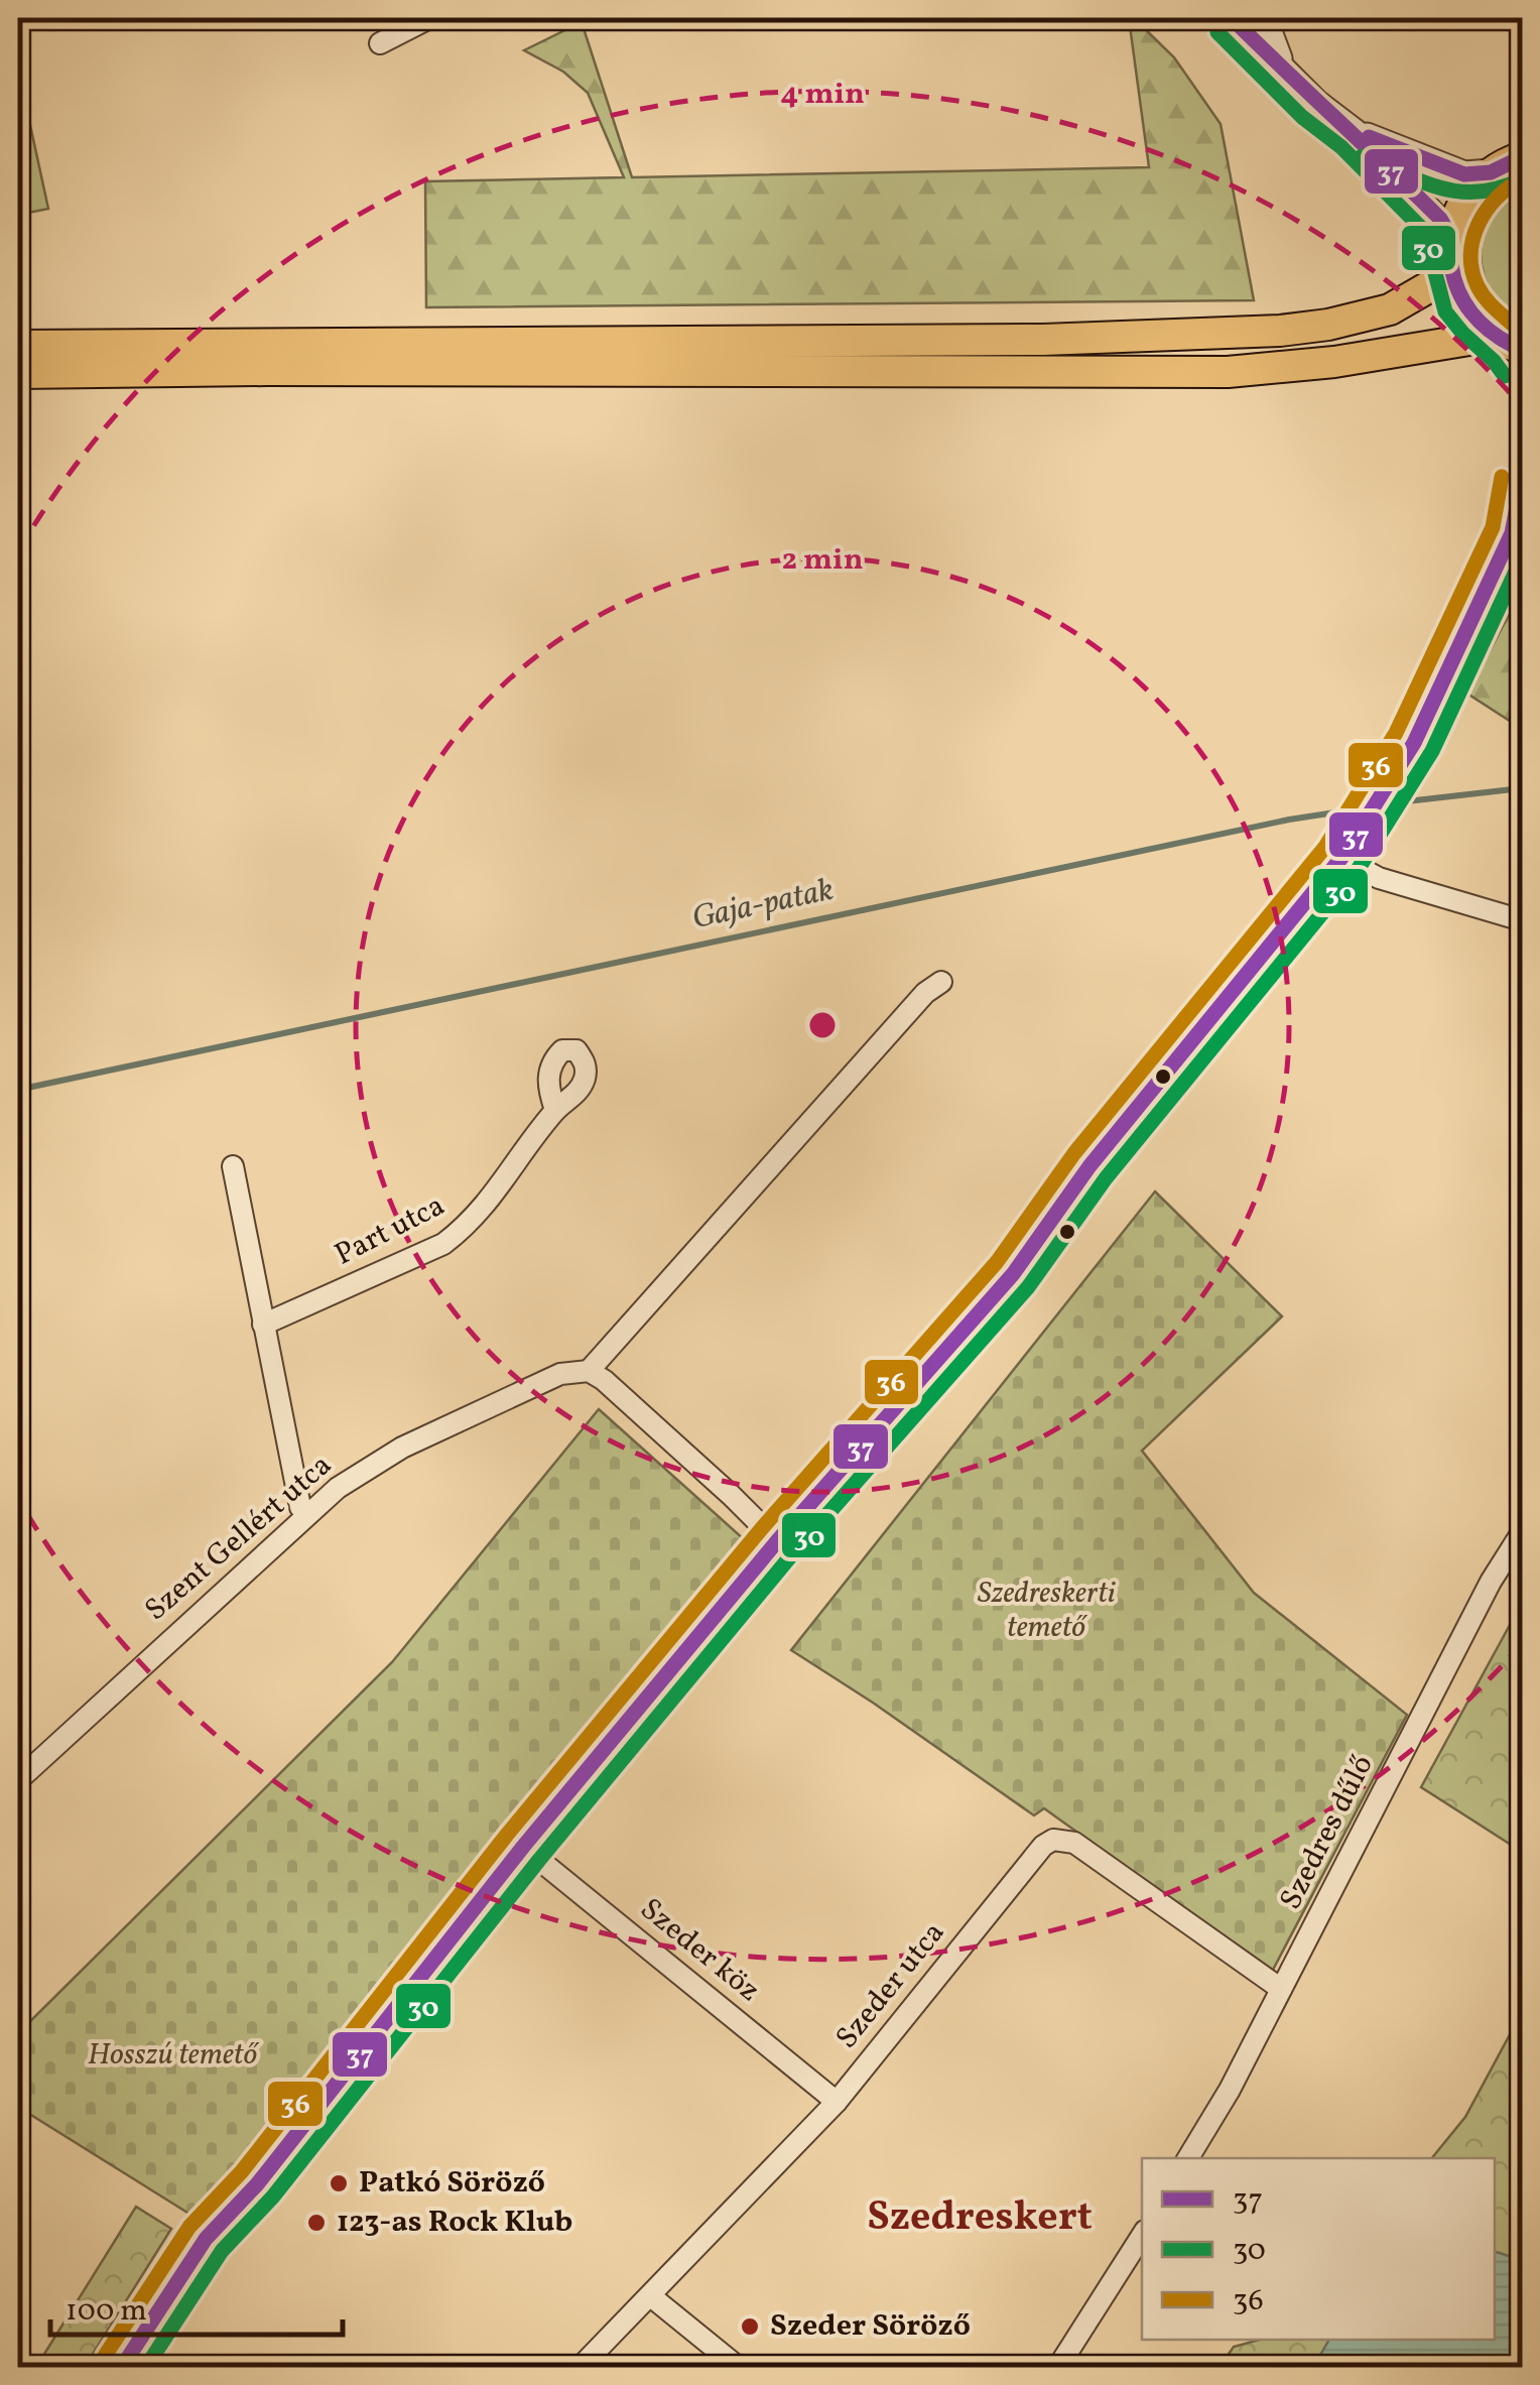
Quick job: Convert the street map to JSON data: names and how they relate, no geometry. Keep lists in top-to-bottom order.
{
  "streets": {
    "street": [
      "Part utca",
      "Szent Gellért utca",
      "Szedres dűlő",
      "Szeder köz",
      "Szeder utca"
    ]
  },
  "crossings": [
    ["Szedres dűlő", "Szeder utca"],
    ["Szeder köz", "Szeder utca"]
  ],
  "districts": ["Szedreskert"],
  "water": ["Gaja-patak"],
  "parks": ["Szedreskerti temető", "Hosszú temető"],
  "places": ["Patkó Söröző", "123-as Rock Klub", "Szeder Söröző"],
  "lines": ["transit line 37", "transit line 30", "transit line 36"],
  "legend": ["37", "30", "36"],
  "scale_bar": "100 m",
  "rings": ["4 min", "2 min"]
}
